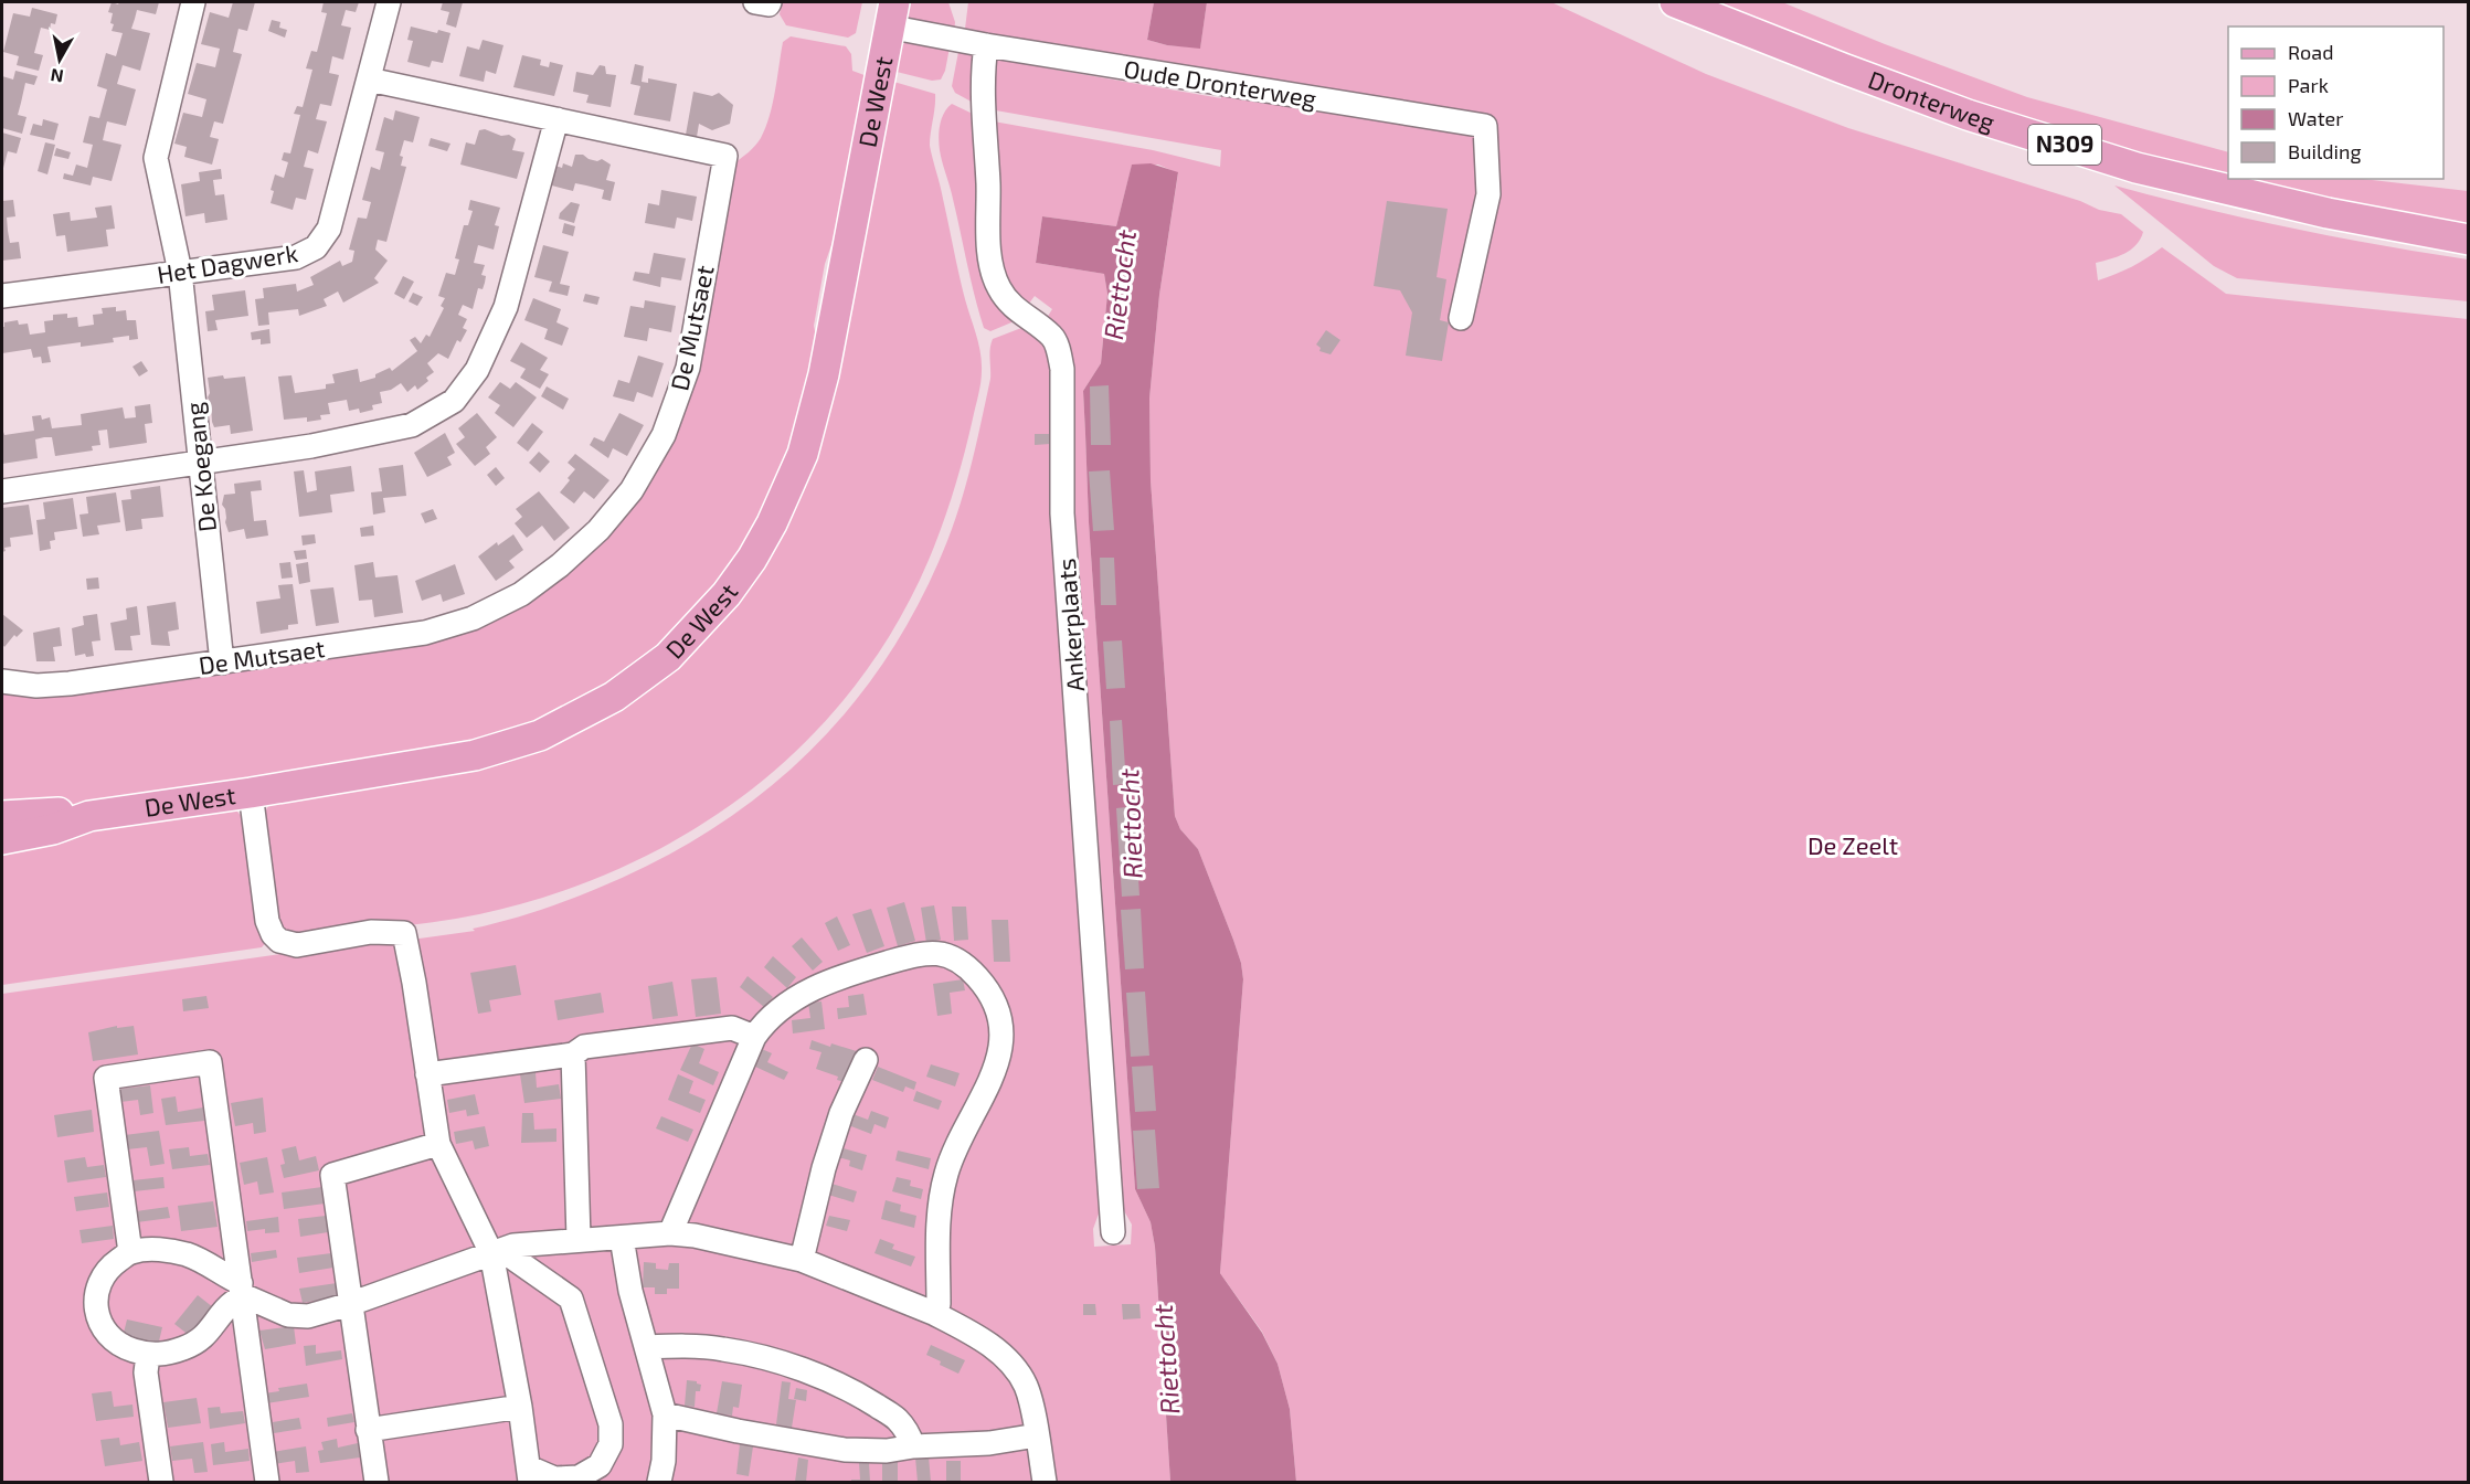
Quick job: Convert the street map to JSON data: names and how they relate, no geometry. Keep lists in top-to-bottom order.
{
  "streets": {
    "main road": ["Dronterweg", "De West", "N309"],
    "street": [
      "Oude Dronterweg",
      "Het Dagwerk",
      "De Mutsaet",
      "De Koegang",
      "Ankerplaats"
    ]
  },
  "crossings": [
    ["Oude Dronterweg", "De West"],
    ["Oude Dronterweg", "Ankerplaats"],
    ["Het Dagwerk", "De Mutsaet"],
    ["Het Dagwerk", "De Koegang"],
    ["De Mutsaet", "De Koegang"]
  ],
  "water": ["Riettocht"],
  "parks": ["De Zeelt"],
  "legend": [
    "Road",
    "Park",
    "Water",
    "Building"
  ],
  "north": "bottom"
}
